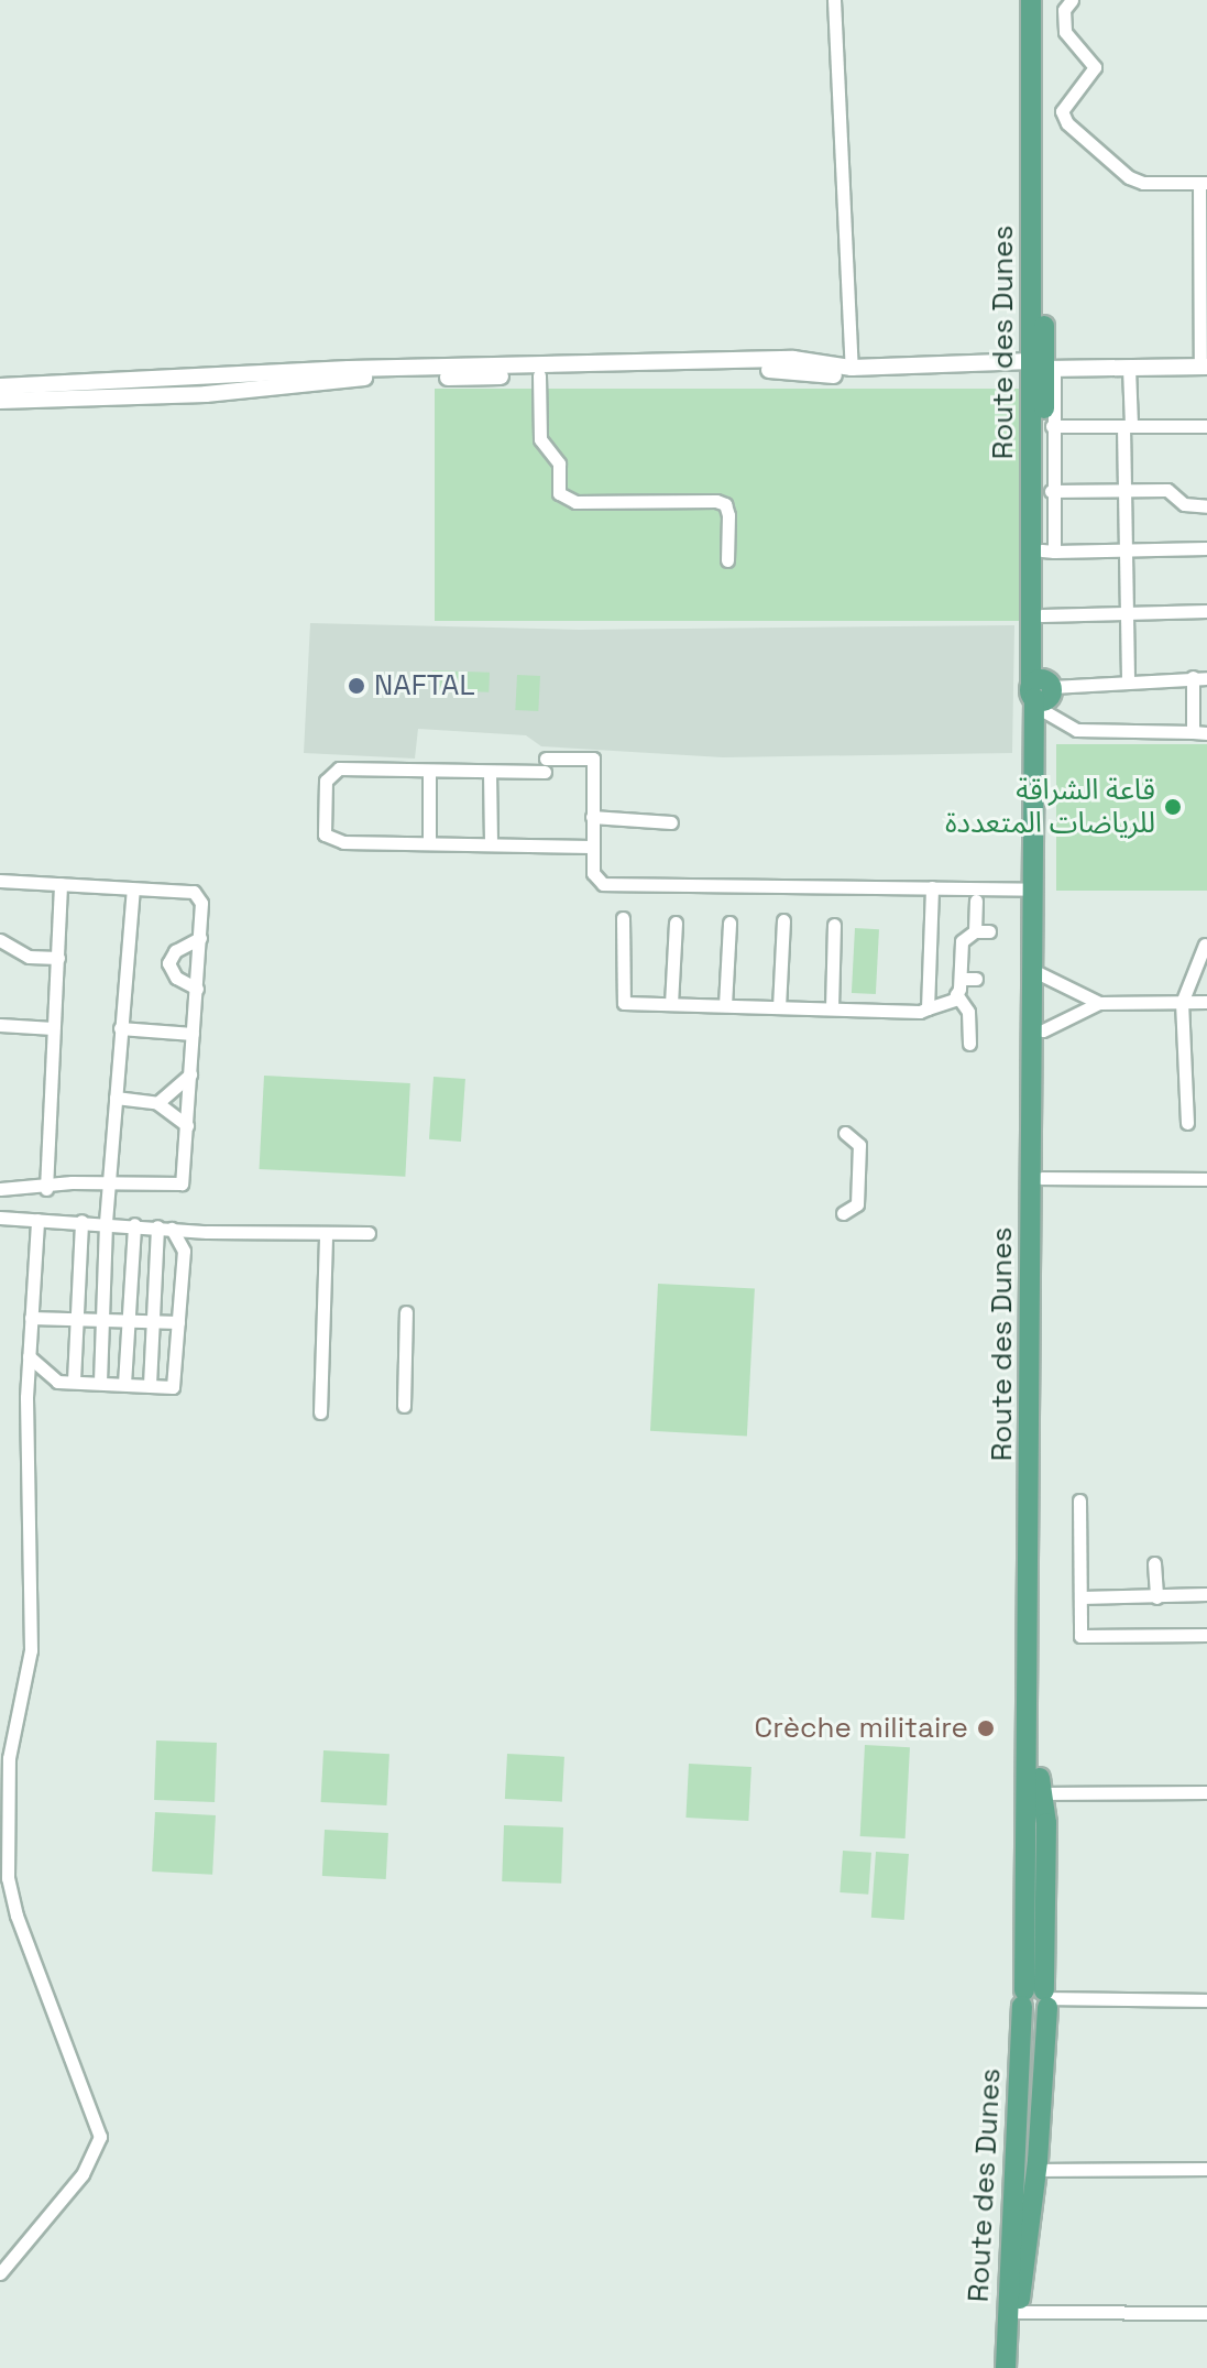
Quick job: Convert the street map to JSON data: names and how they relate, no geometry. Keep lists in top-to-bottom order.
{
  "streets": {
    "main road": ["Route des Dunes"]
  },
  "places": ["NAFTAL", "قاعة الشراقة للرياضات المتعددة", "Crèche militaire"]
}
